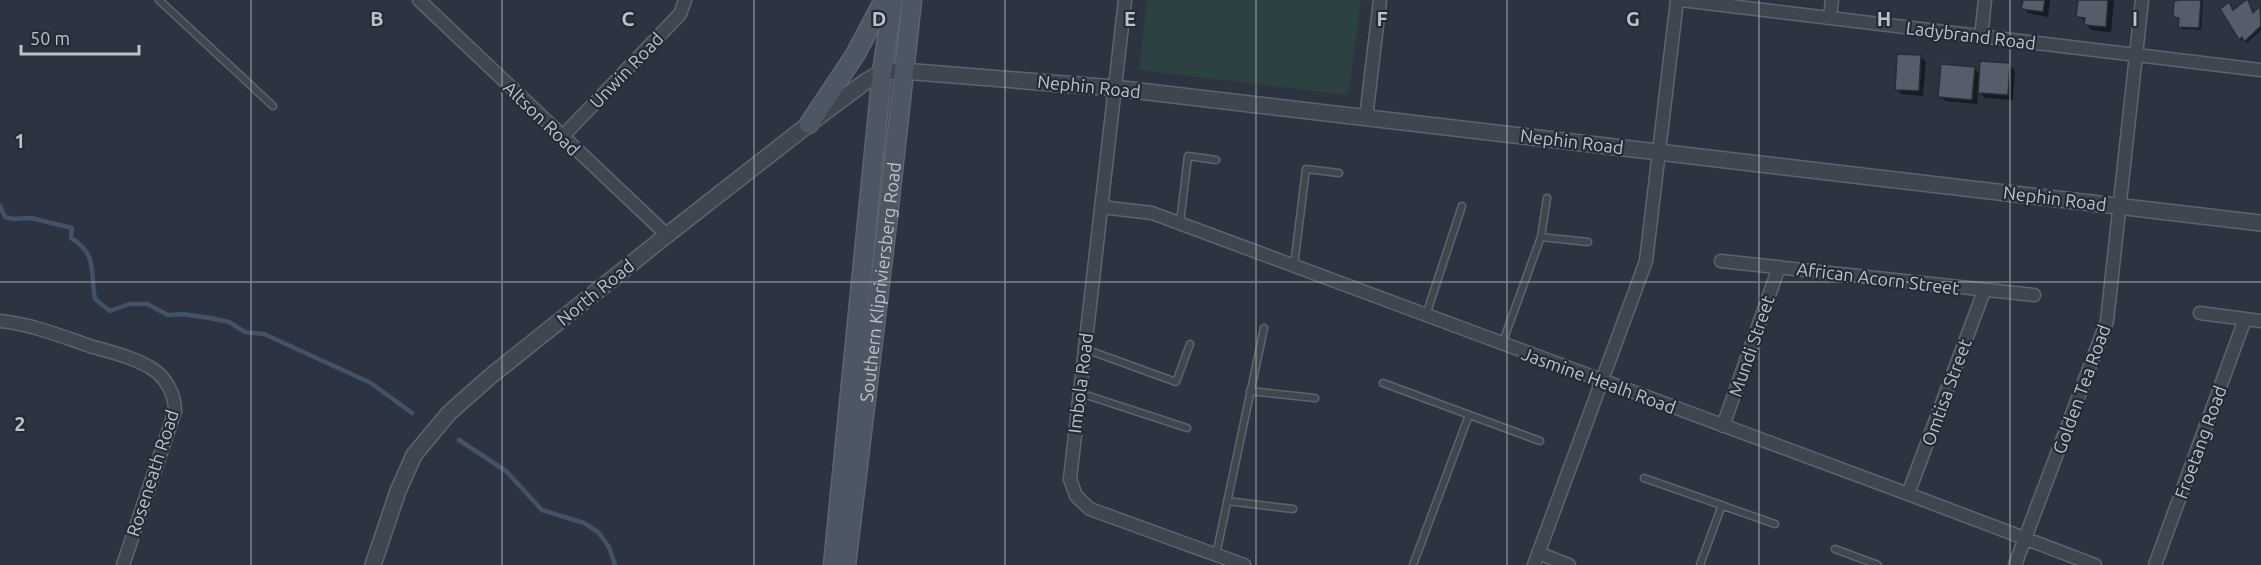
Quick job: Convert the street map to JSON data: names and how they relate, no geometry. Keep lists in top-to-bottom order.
{
  "streets": {
    "main road": ["Southern Klipriviersberg Road"],
    "street": [
      "Ladybrand Road",
      "Unwin Road",
      "Nephin Road",
      "Altson Road",
      "African Acorn Street",
      "North Road",
      "Mundi Street",
      "Jasmine Healh Road",
      "Imbola Road",
      "Golden Tea Road",
      "Omtisa Street",
      "Froetang Road",
      "Roseneath Road"
    ]
  },
  "crossings": [
    ["Ladybrand Road", "Golden Tea Road"],
    ["Unwin Road", "Altson Road"],
    ["Nephin Road", "Southern Klipriviersberg Road"],
    ["Nephin Road", "North Road"],
    ["Nephin Road", "Imbola Road"],
    ["Nephin Road", "Golden Tea Road"],
    ["Altson Road", "North Road"],
    ["African Acorn Street", "Mundi Street"],
    ["African Acorn Street", "Omtisa Street"],
    ["Southern Klipriviersberg Road", "North Road"],
    ["Mundi Street", "Jasmine Healh Road"],
    ["Jasmine Healh Road", "Imbola Road"],
    ["Jasmine Healh Road", "Golden Tea Road"],
    ["Jasmine Healh Road", "Omtisa Street"]
  ],
  "scale_bar": "50 m",
  "grid": {
    "columns": [
      "B",
      "C",
      "D",
      "E",
      "F",
      "G",
      "H",
      "I"
    ],
    "rows": ["1", "2"]
  }
}
